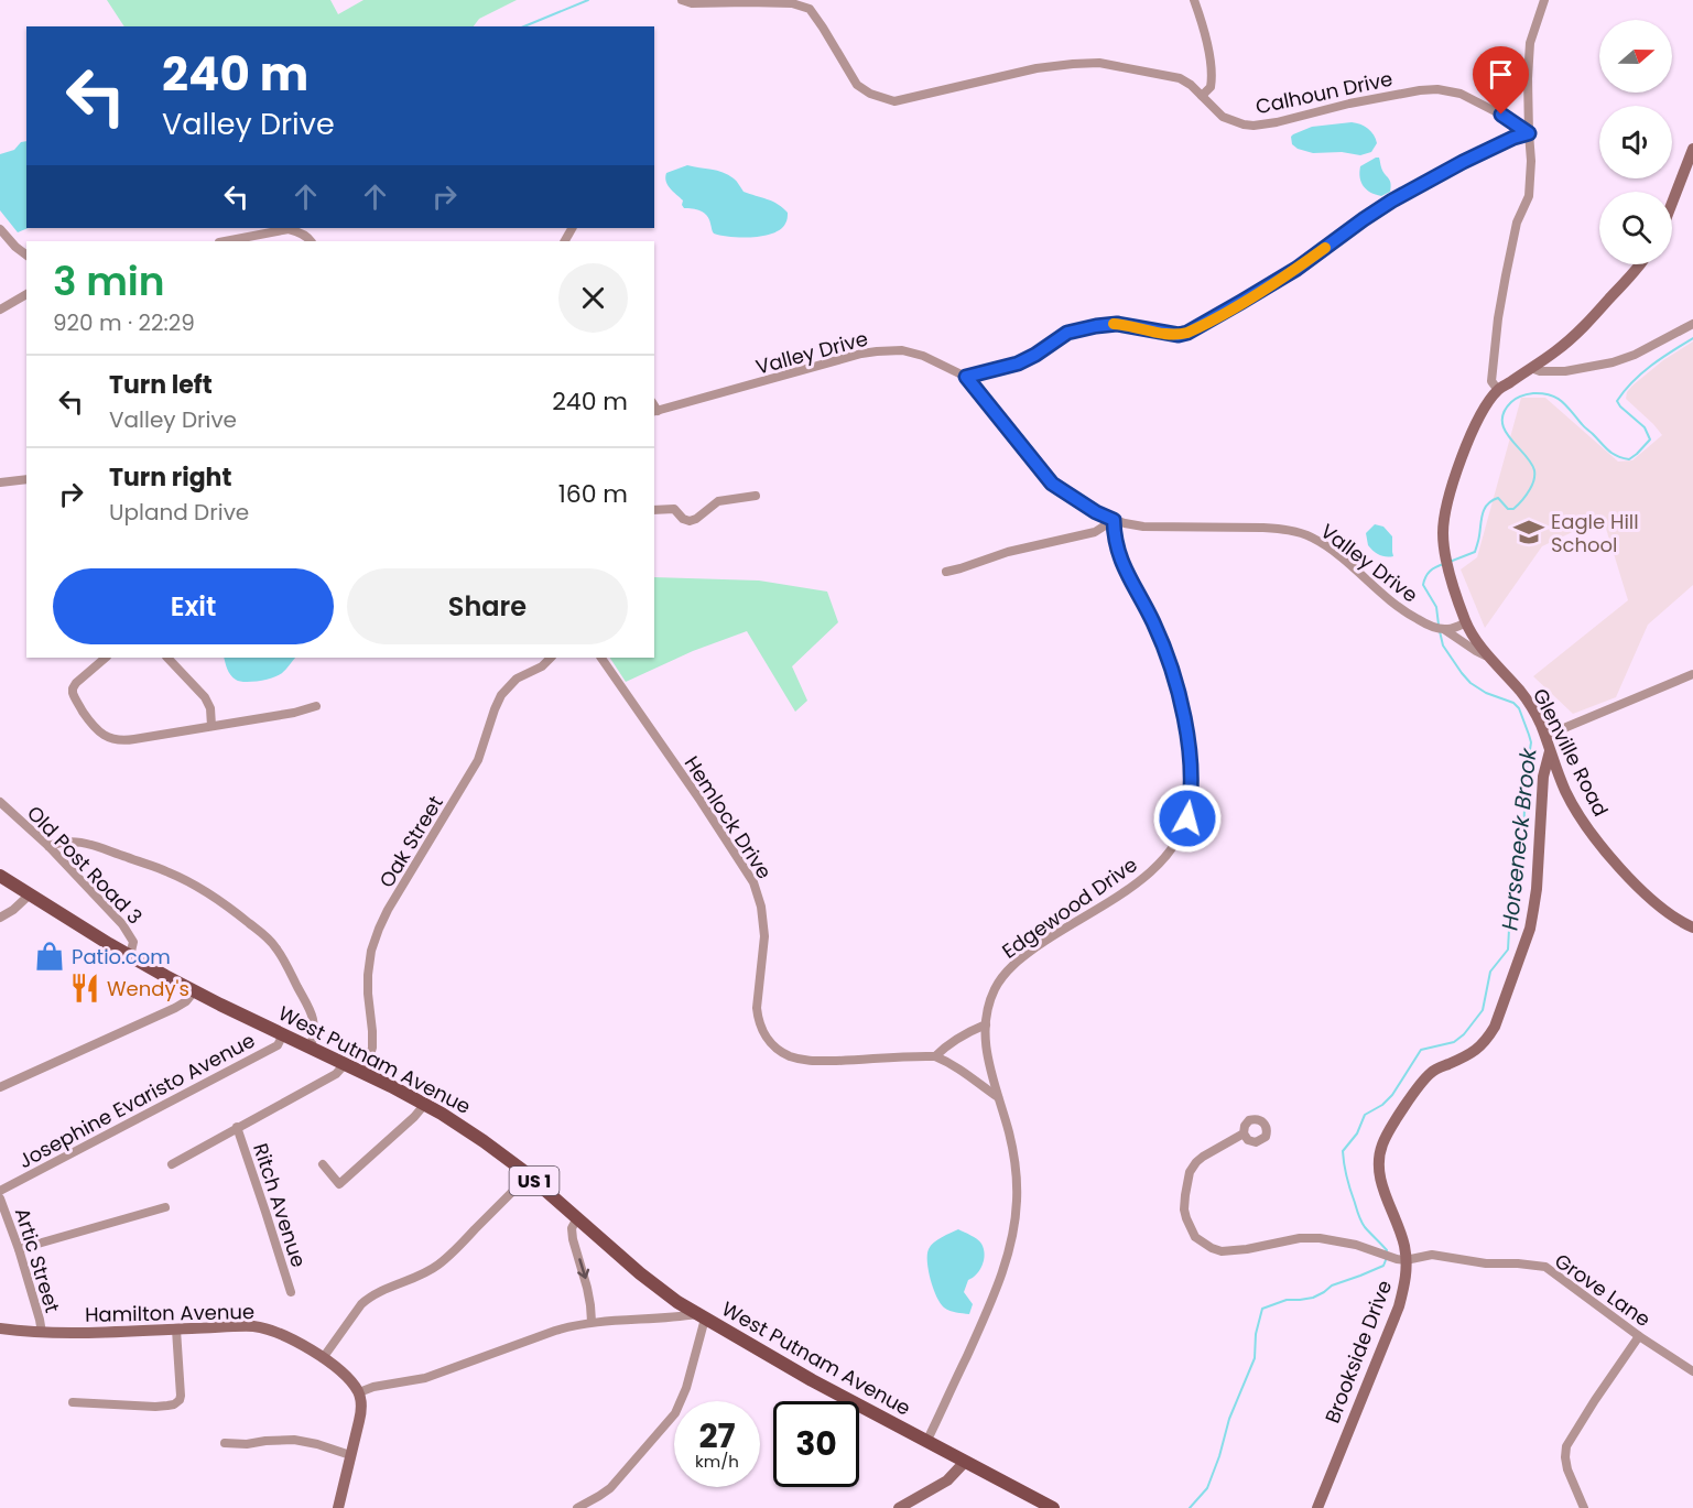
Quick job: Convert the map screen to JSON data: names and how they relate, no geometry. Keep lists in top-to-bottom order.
{
  "streets": {
    "main road": [
      "Glenville Road",
      "West Putnam Avenue",
      "US 1",
      "Hamilton Avenue",
      "Brookside Drive"
    ],
    "street": [
      "Calhoun Drive",
      "Valley Drive",
      "Hemlock Drive",
      "Oak Street",
      "Old Post Road 3",
      "Edgewood Drive",
      "Josephine Evaristo Avenue",
      "Ritch Avenue",
      "Artic Street",
      "Grove Lane"
    ]
  },
  "crossings": [
    ["Valley Drive", "Glenville Road"],
    ["Valley Drive", "Edgewood Drive"],
    ["Glenville Road", "Brookside Drive"],
    ["Hemlock Drive", "Edgewood Drive"],
    ["Oak Street", "West Putnam Avenue"],
    ["Old Post Road 3", "West Putnam Avenue"],
    ["Edgewood Drive", "West Putnam Avenue"],
    ["West Putnam Avenue", "Josephine Evaristo Avenue"],
    ["Artic Street", "Hamilton Avenue"],
    ["Grove Lane", "Brookside Drive"]
  ],
  "water": ["Horseneck Brook"],
  "places": {
    "school or university": ["Eagle Hill School"],
    "shop": ["Patio.com"],
    "restaurant": ["Wendy's"]
  },
  "north": "right",
  "page": {
    "turn": ["240 m", "Valley Drive"],
    "heading": ["3 min", "920 m · 22:29"],
    "list": [
      {
        "name": "Turn left",
        "note": "Valley Drive",
        "value": "240 m"
      },
      {
        "name": "Turn right",
        "note": "Upland Drive",
        "value": "160 m"
      }
    ],
    "buttons": ["Exit", "Share"],
    "speed": "27 km/h",
    "limit": "30"
  }
}
